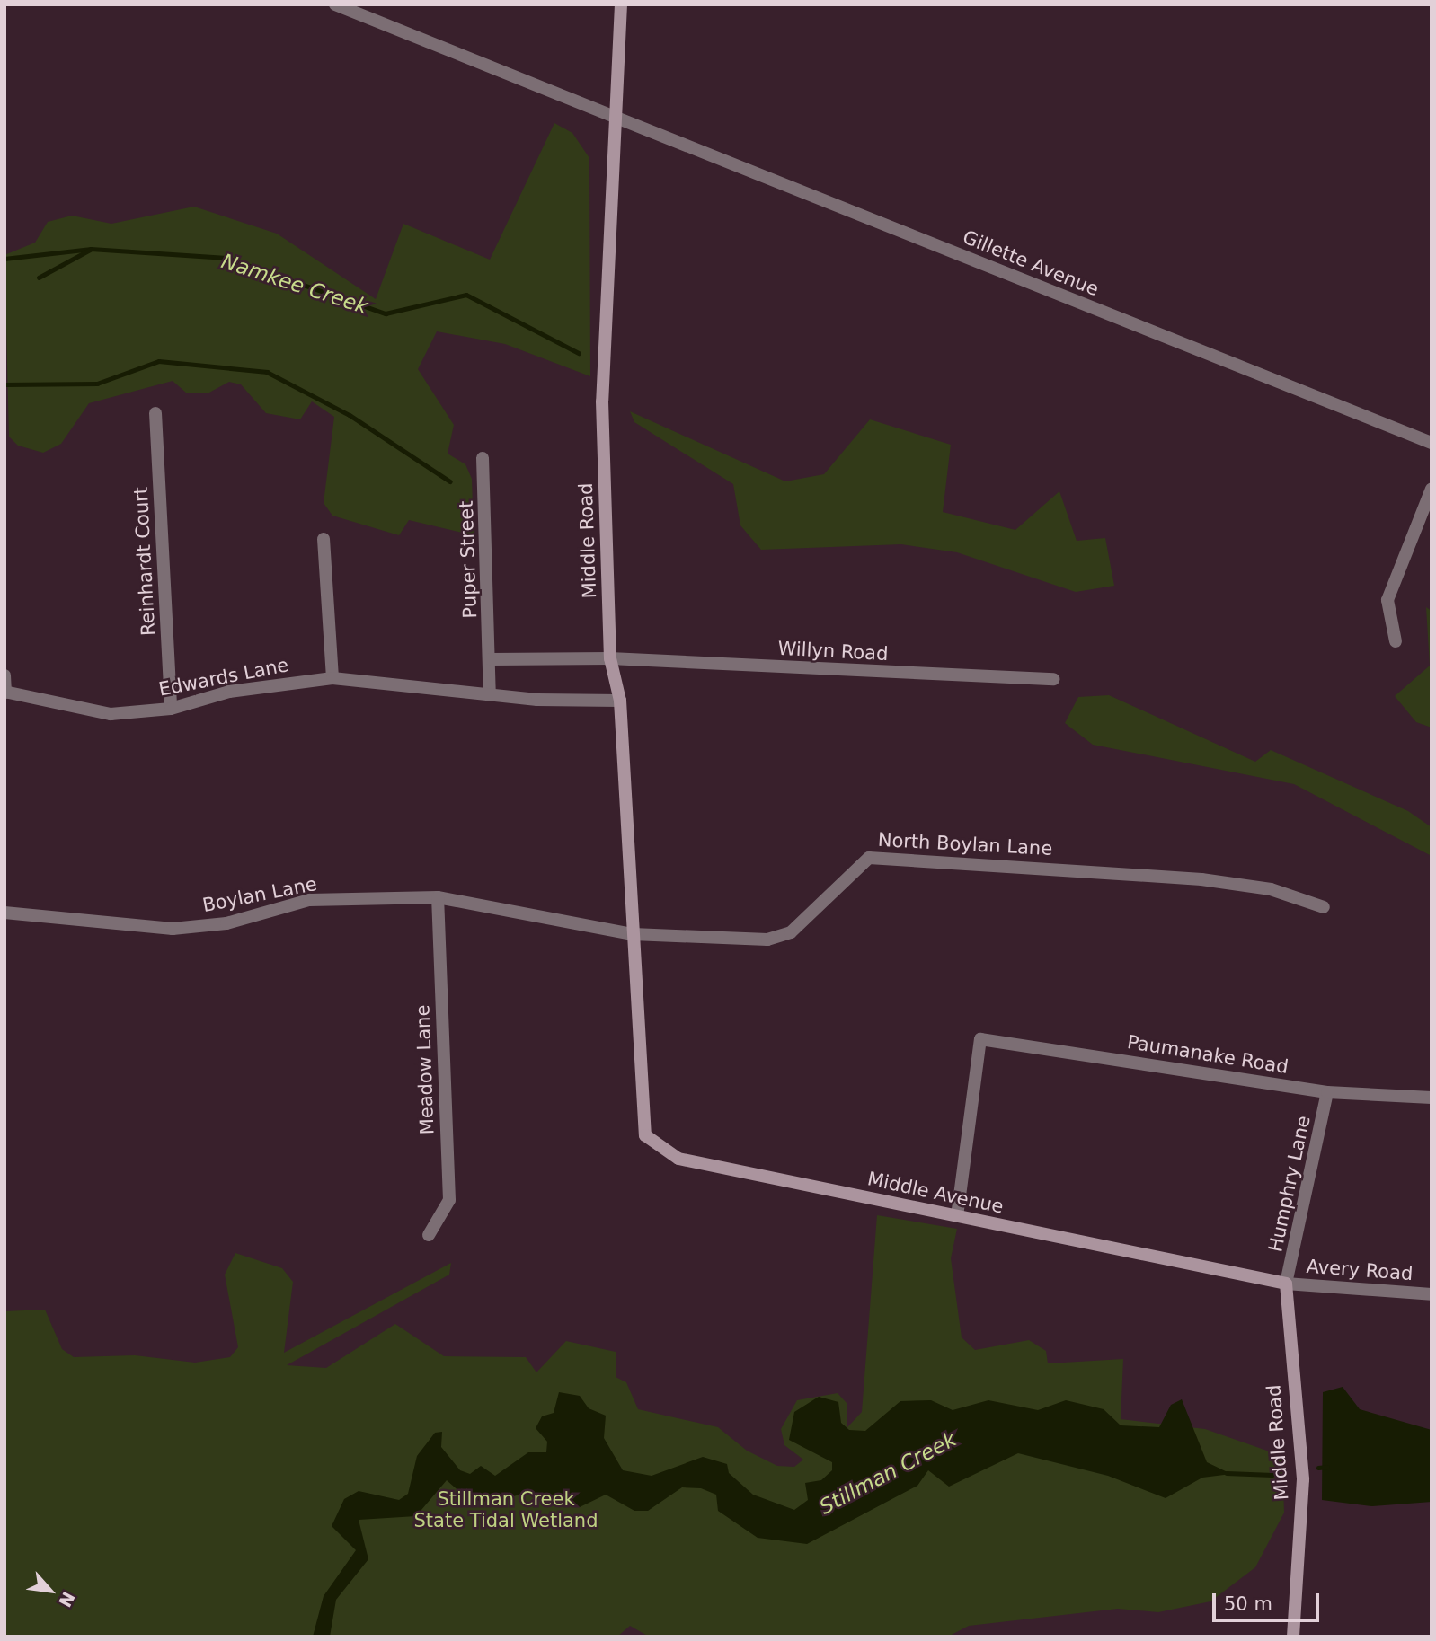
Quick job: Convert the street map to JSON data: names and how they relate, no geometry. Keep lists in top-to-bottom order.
{
  "streets": {
    "main road": ["Middle Road", "Middle Avenue"],
    "street": [
      "Gillette Avenue",
      "Puper Street",
      "Reinhardt Court",
      "Willyn Road",
      "Edwards Lane",
      "North Boylan Lane",
      "Boylan Lane",
      "Paumanake Road",
      "Meadow Lane",
      "Humphry Lane",
      "Avery Road"
    ]
  },
  "crossings": [
    ["Gillette Avenue", "Middle Road"],
    ["Middle Road", "Willyn Road"],
    ["Middle Road", "Edwards Lane"],
    ["Middle Road", "North Boylan Lane"],
    ["Middle Road", "Boylan Lane"],
    ["Middle Road", "Humphry Lane"],
    ["Middle Road", "Middle Avenue"],
    ["Middle Road", "Avery Road"],
    ["Puper Street", "Willyn Road"],
    ["Reinhardt Court", "Edwards Lane"],
    ["North Boylan Lane", "Boylan Lane"],
    ["Boylan Lane", "Meadow Lane"],
    ["Paumanake Road", "Humphry Lane"],
    ["Paumanake Road", "Middle Avenue"],
    ["Humphry Lane", "Middle Avenue"],
    ["Humphry Lane", "Avery Road"],
    ["Middle Avenue", "Avery Road"]
  ],
  "water": ["Namkee Creek", "Stillman Creek"],
  "parks": ["Stillman Creek State Tidal Wetland"],
  "scale_bar": "50 m",
  "north": "bottom right"
}
